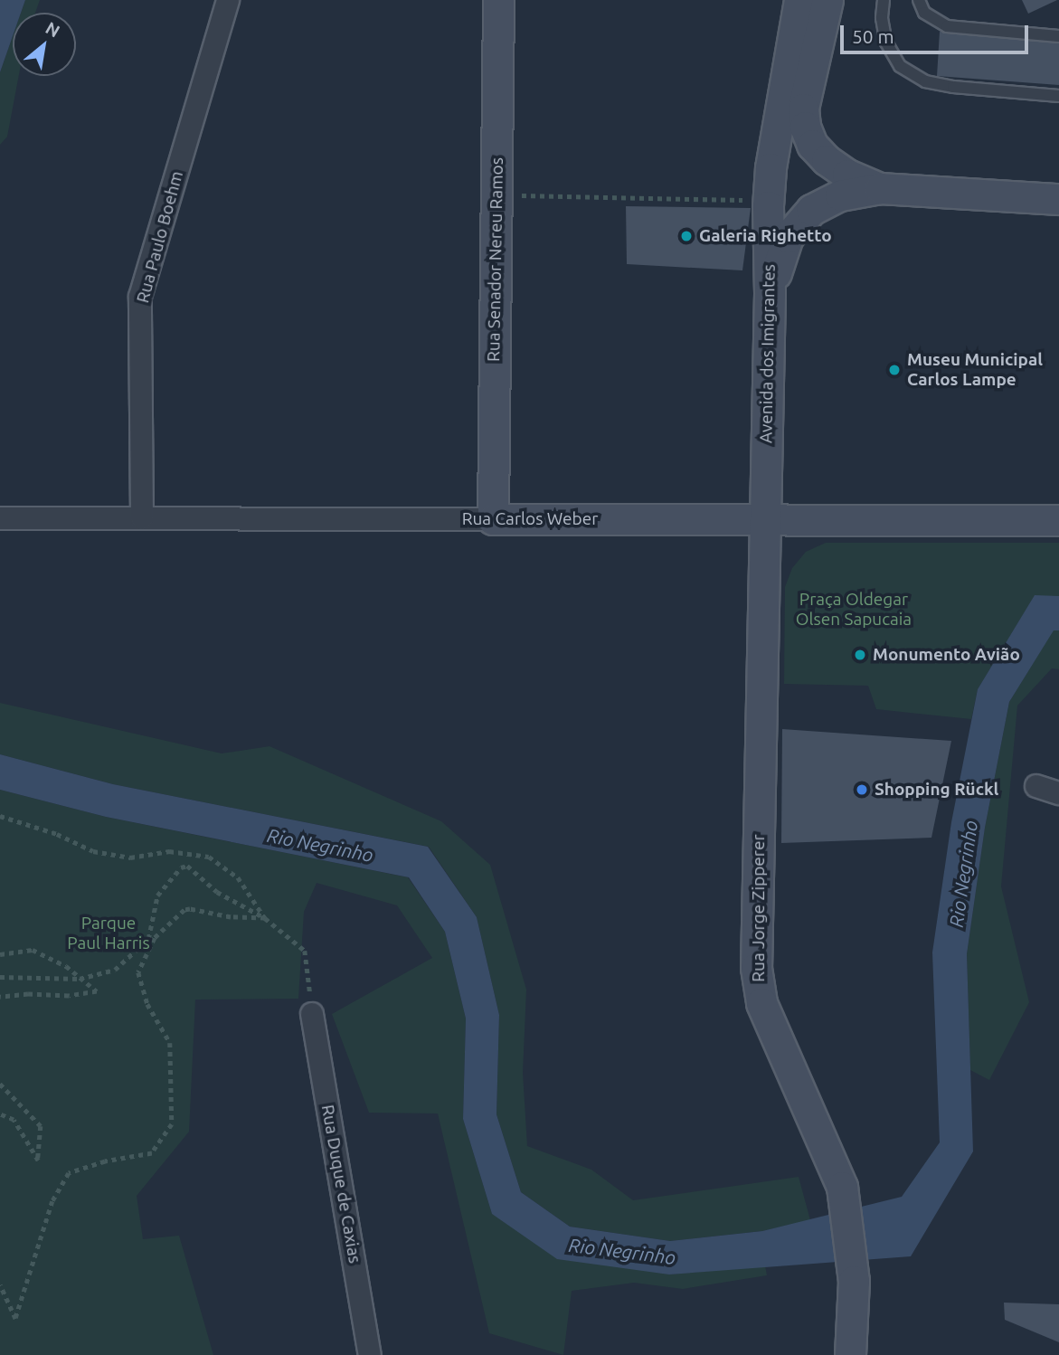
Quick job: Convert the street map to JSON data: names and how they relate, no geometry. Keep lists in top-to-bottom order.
{
  "streets": {
    "main road": [
      "Rua Senador Nereu Ramos",
      "Avenida dos Imigrantes",
      "Rua Carlos Weber",
      "Rua Jorge Zipperer"
    ],
    "street": ["Rua Paulo Boehm", "Rua Duque de Caxias"]
  },
  "crossings": [
    ["Rua Paulo Boehm", "Rua Carlos Weber"],
    ["Rua Senador Nereu Ramos", "Rua Carlos Weber"],
    ["Avenida dos Imigrantes", "Rua Carlos Weber"],
    ["Avenida dos Imigrantes", "Rua Jorge Zipperer"],
    ["Rua Carlos Weber", "Rua Jorge Zipperer"]
  ],
  "water": ["Rio Negrinho"],
  "parks": ["Praça Oldegar Olsen Sapucaia", "Parque Paul Harris"],
  "places": [
    "Galeria Righetto",
    "Museu Municipal Carlos Lampe",
    "Monumento Avião",
    "Shopping Rückl"
  ],
  "scale_bar": "50 m",
  "north": "top right"
}
